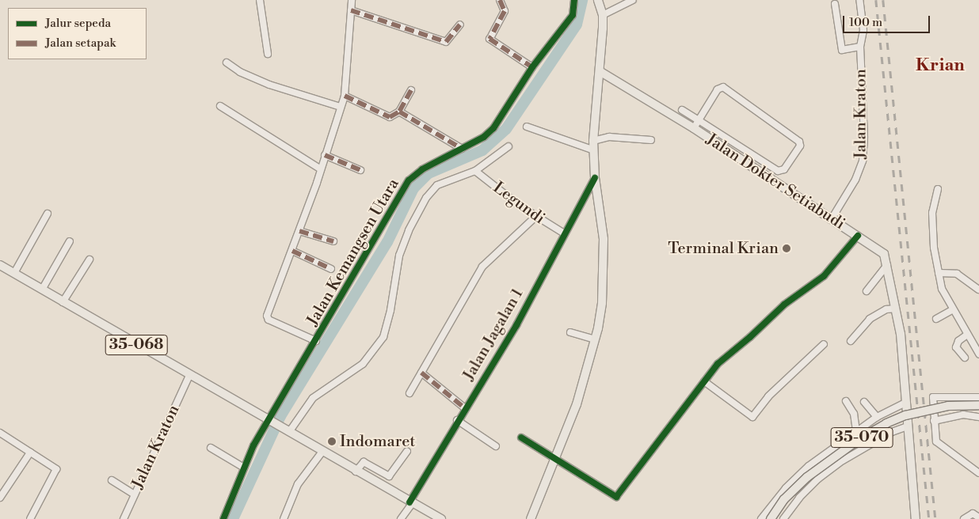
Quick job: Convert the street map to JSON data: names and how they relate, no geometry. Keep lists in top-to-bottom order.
{
  "streets": {
    "main road": ["Jalan Dokter Setiabudi", "35-068", "35-070"],
    "street": [
      "Jalan Kraton",
      "Legundi",
      "Jalan Kemangsen Utara",
      "Jalan Jagalan 1"
    ]
  },
  "crossings": [
    ["Jalan Kraton", "Jalan Dokter Setiabudi"],
    ["Jalan Kraton", "35-068"],
    ["Legundi", "Jalan Jagalan 1"],
    ["Jalan Kemangsen Utara", "35-068"],
    ["Jalan Jagalan 1", "35-068"]
  ],
  "districts": ["Krian"],
  "places": ["Terminal Krian", "Indomaret"],
  "legend": ["Jalur sepeda", "Jalan setapak"],
  "scale_bar": "100 m"
}
